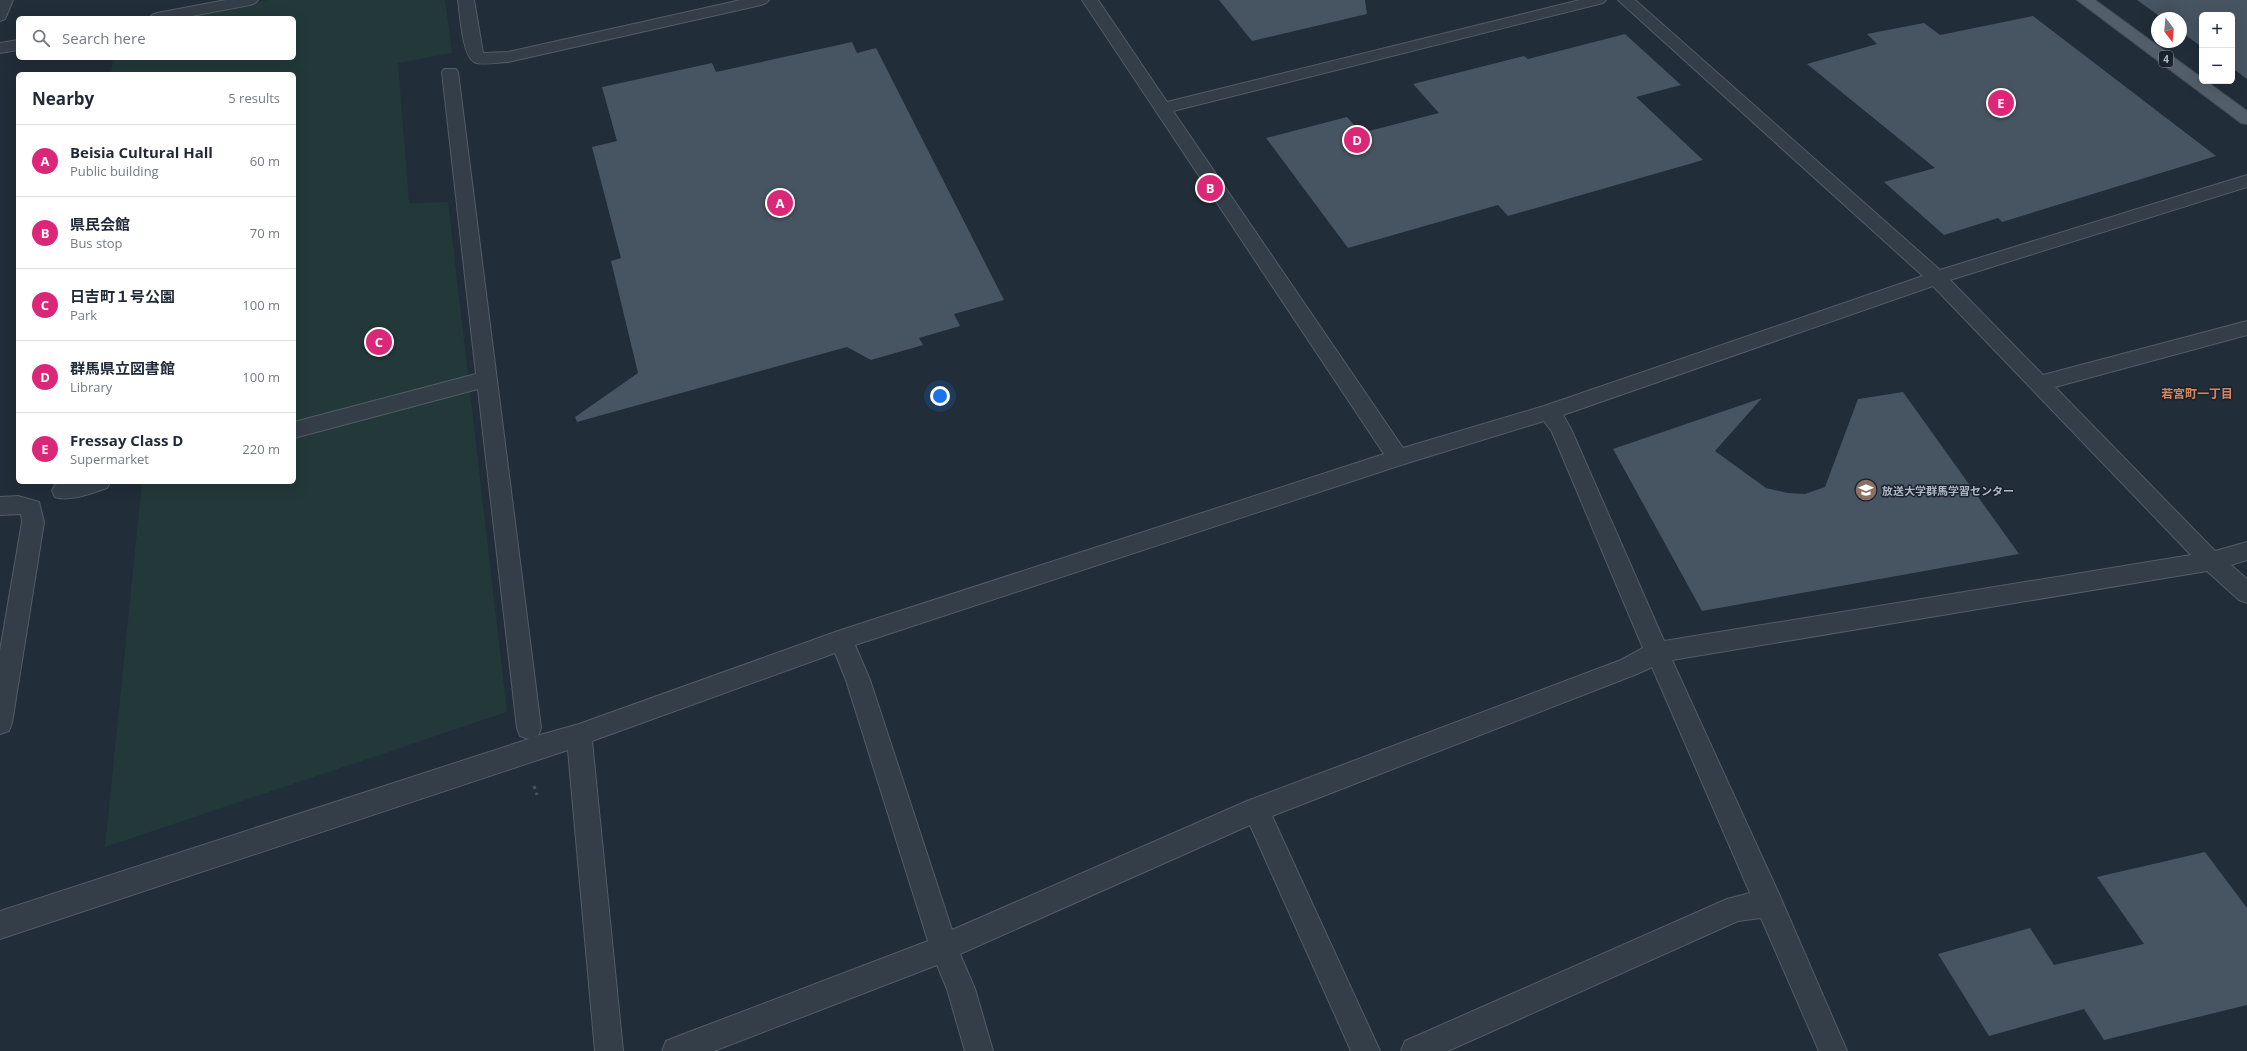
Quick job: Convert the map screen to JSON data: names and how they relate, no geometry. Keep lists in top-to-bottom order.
{
  "streets": {
    "main road": ["4"]
  },
  "districts": ["若宮町一丁目"],
  "places": {
    "school or university": ["放送大学群馬学習センター"]
  },
  "north": "bottom",
  "page": {
    "map_buttons": ["+", "−"],
    "search": "Search here",
    "heading": ["Nearby", "5 results"],
    "pins": [
      "E",
      "D",
      "B",
      "A",
      "C"
    ],
    "list": [
      {
        "mark": "A",
        "name": "Beisia Cultural Hall",
        "note": "Public building",
        "value": "60 m"
      },
      {
        "mark": "B",
        "name": "県民会館",
        "note": "Bus stop",
        "value": "70 m"
      },
      {
        "mark": "C",
        "name": "日吉町１号公園",
        "note": "Park",
        "value": "100 m"
      },
      {
        "mark": "D",
        "name": "群馬県立図書館",
        "note": "Library",
        "value": "100 m"
      },
      {
        "mark": "E",
        "name": "Fressay Class D",
        "note": "Supermarket",
        "value": "220 m"
      }
    ]
  }
}
